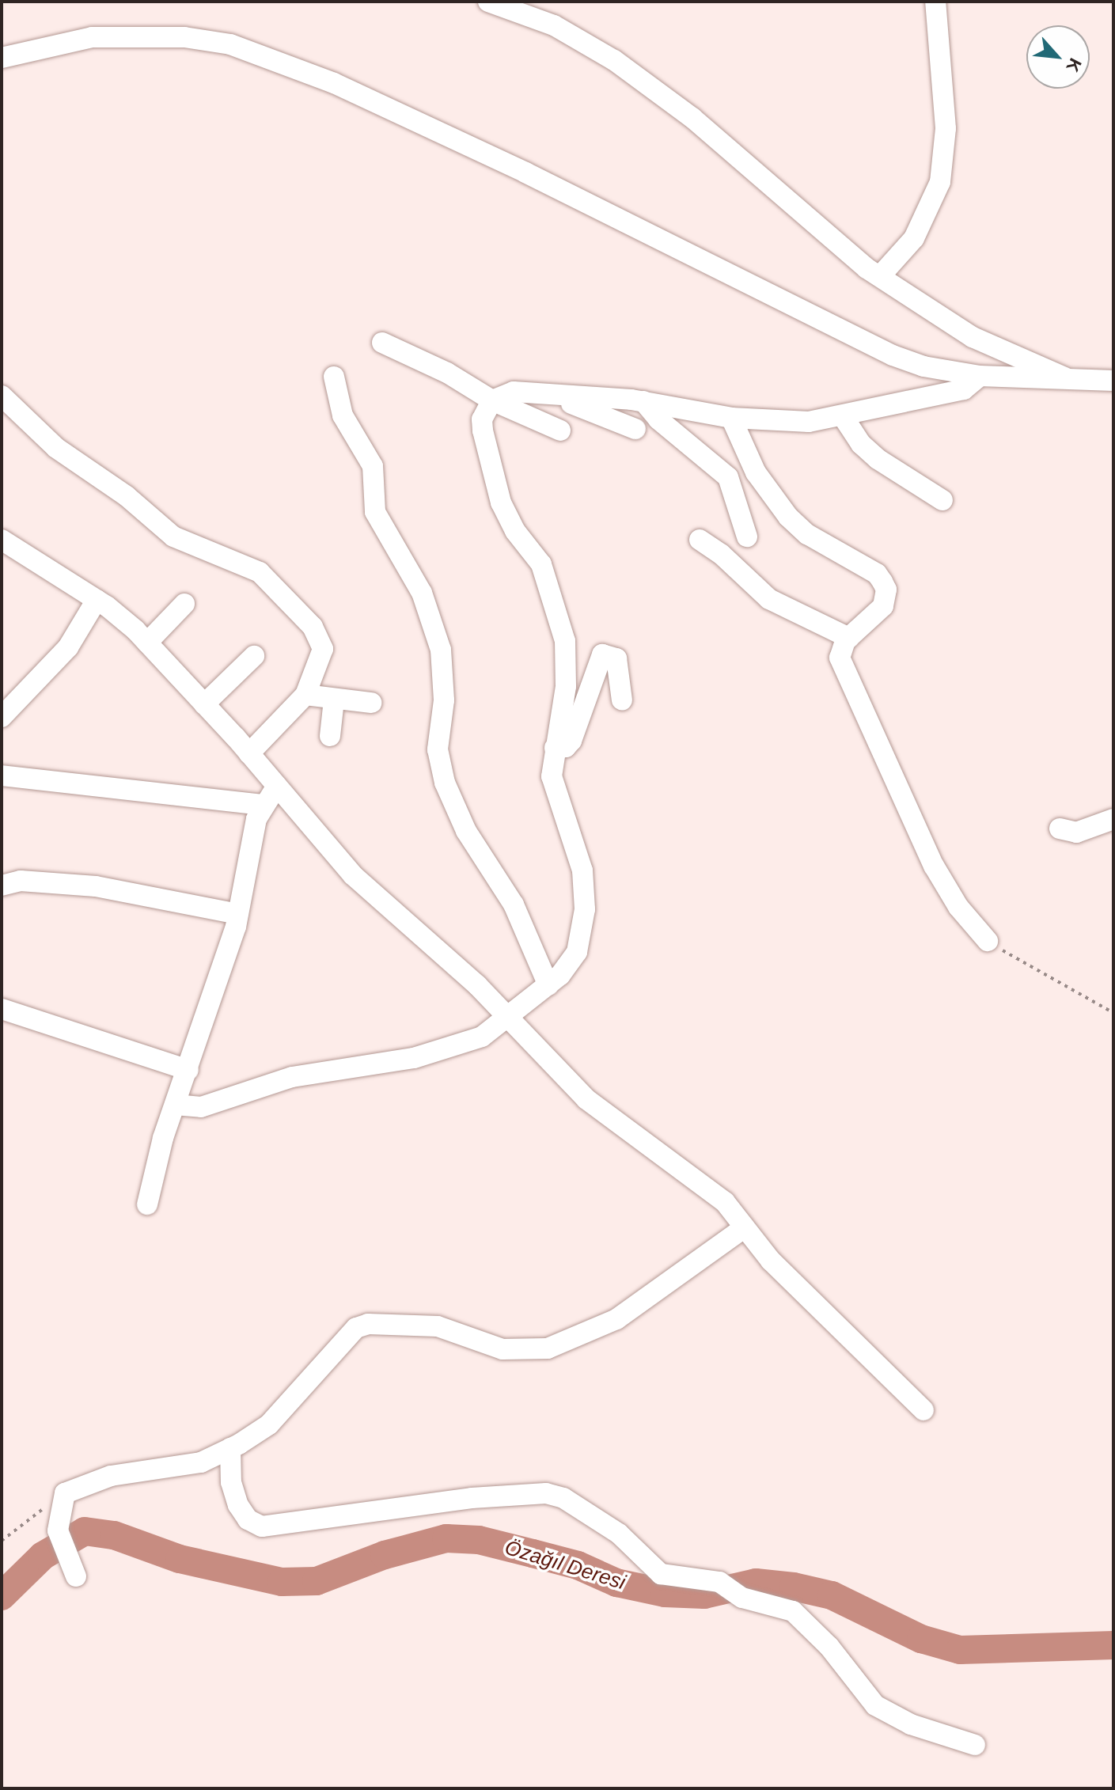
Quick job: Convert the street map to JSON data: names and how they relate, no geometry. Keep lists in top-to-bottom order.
{
  "water": ["Özağıl Deresi"],
  "north": "bottom right"
}
